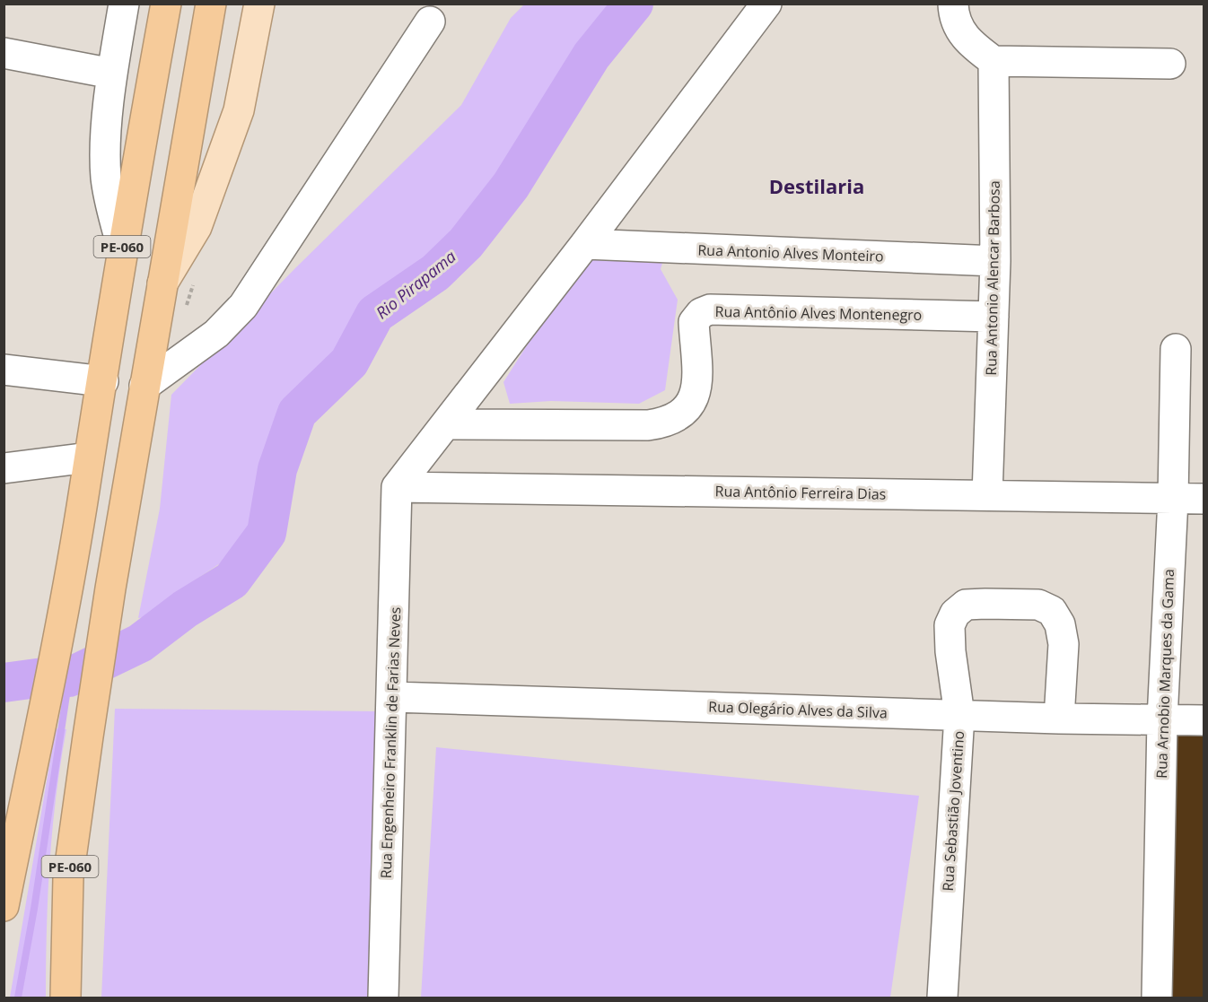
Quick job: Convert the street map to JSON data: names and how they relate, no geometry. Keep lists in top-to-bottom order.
{
  "streets": {
    "highway": ["PE-060"],
    "street": [
      "Rua Antonio Alves Monteiro",
      "Rua Antonio Alencar Barbosa",
      "Rua Antônio Alves Montenegro",
      "Rua Antônio Ferreira Dias",
      "Rua Arnobio Marques da Gama",
      "Rua Olegário Alves da Silva",
      "Rua Engenheiro Franklin de Farias Neves",
      "Rua Sebastião Joventino"
    ]
  },
  "crossings": [
    ["Rua Antonio Alves Monteiro", "Rua Antonio Alencar Barbosa"],
    ["Rua Antonio Alencar Barbosa", "Rua Antônio Alves Montenegro"],
    ["Rua Antonio Alencar Barbosa", "Rua Antônio Ferreira Dias"],
    ["Rua Antônio Ferreira Dias", "Rua Arnobio Marques da Gama"],
    ["Rua Antônio Ferreira Dias", "Rua Engenheiro Franklin de Farias Neves"],
    ["Rua Arnobio Marques da Gama", "Rua Olegário Alves da Silva"],
    ["Rua Olegário Alves da Silva", "Rua Engenheiro Franklin de Farias Neves"],
    ["Rua Olegário Alves da Silva", "Rua Sebastião Joventino"]
  ],
  "districts": ["Destilaria"],
  "water": ["Rio Pirapama"]
}
